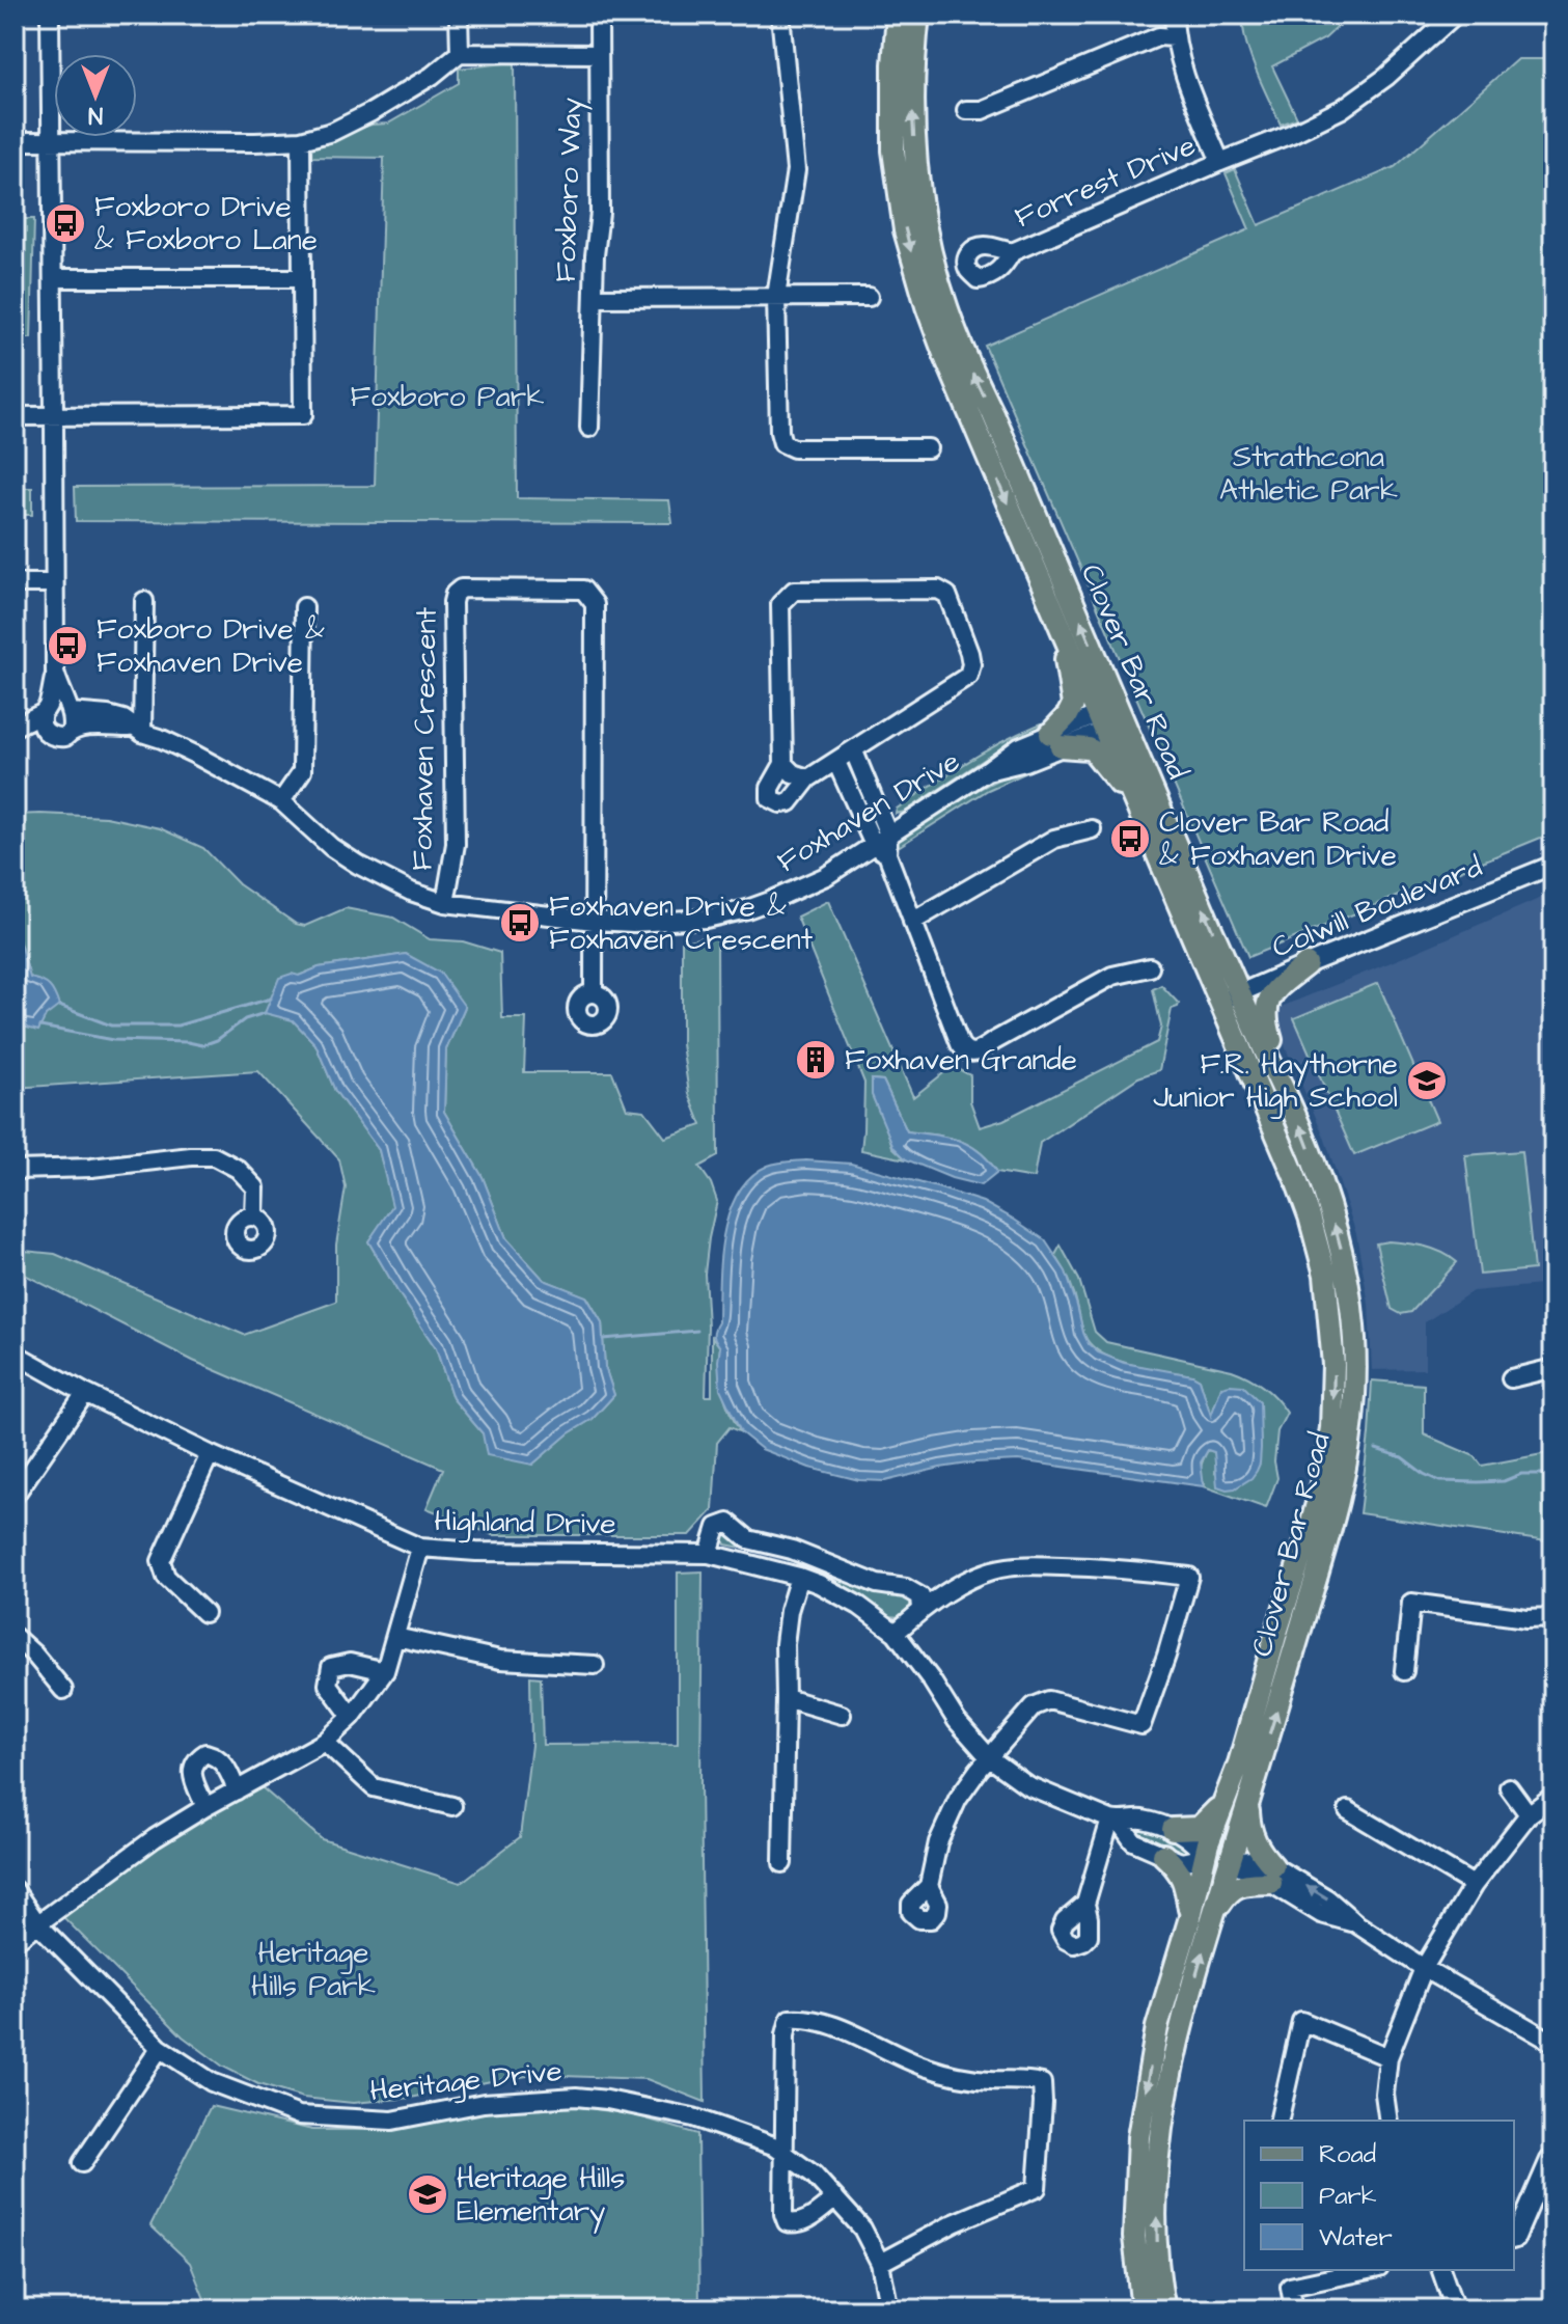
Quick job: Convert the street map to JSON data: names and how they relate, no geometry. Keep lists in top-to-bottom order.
{
  "streets": {
    "main road": ["Clover Bar Road"],
    "street": [
      "Forrest Drive",
      "Foxboro Way",
      "Foxhaven Crescent",
      "Foxhaven Drive",
      "Colwill Boulevard",
      "Highland Drive",
      "Heritage Drive"
    ]
  },
  "crossings": [
    ["Clover Bar Road", "Foxhaven Drive"],
    ["Clover Bar Road", "Colwill Boulevard"],
    ["Foxhaven Crescent", "Foxhaven Drive"]
  ],
  "parks": ["Foxboro Park", "Strathcona Athletic Park", "Heritage Hills Park"],
  "places": {
    "bus stop": [
      "Foxboro Drive & Foxboro Lane",
      "Foxboro Drive & Foxhaven Drive",
      "Clover Bar Road & Foxhaven Drive",
      "Foxhaven Drive & Foxhaven Crescent"
    ],
    "building": ["Foxhaven Grande"],
    "school or university": ["F.R. Haythorne Junior High School", "Heritage Hills Elementary"]
  },
  "legend": ["Road", "Park", "Water"],
  "north": "bottom"
}
